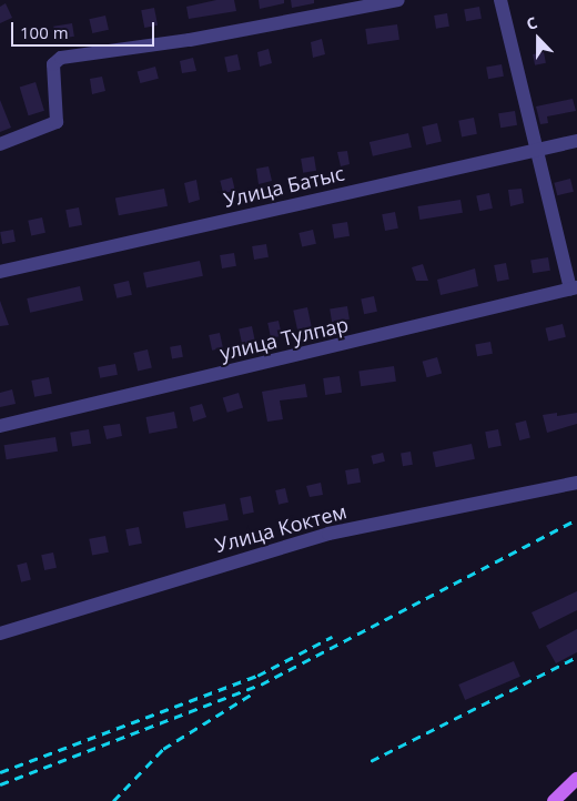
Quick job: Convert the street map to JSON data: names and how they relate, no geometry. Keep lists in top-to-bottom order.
{
  "streets": {
    "street": ["Улица Батыс", "улица Тулпар", "Улица Коктем"]
  },
  "scale_bar": "100 m",
  "north": "top"
}
